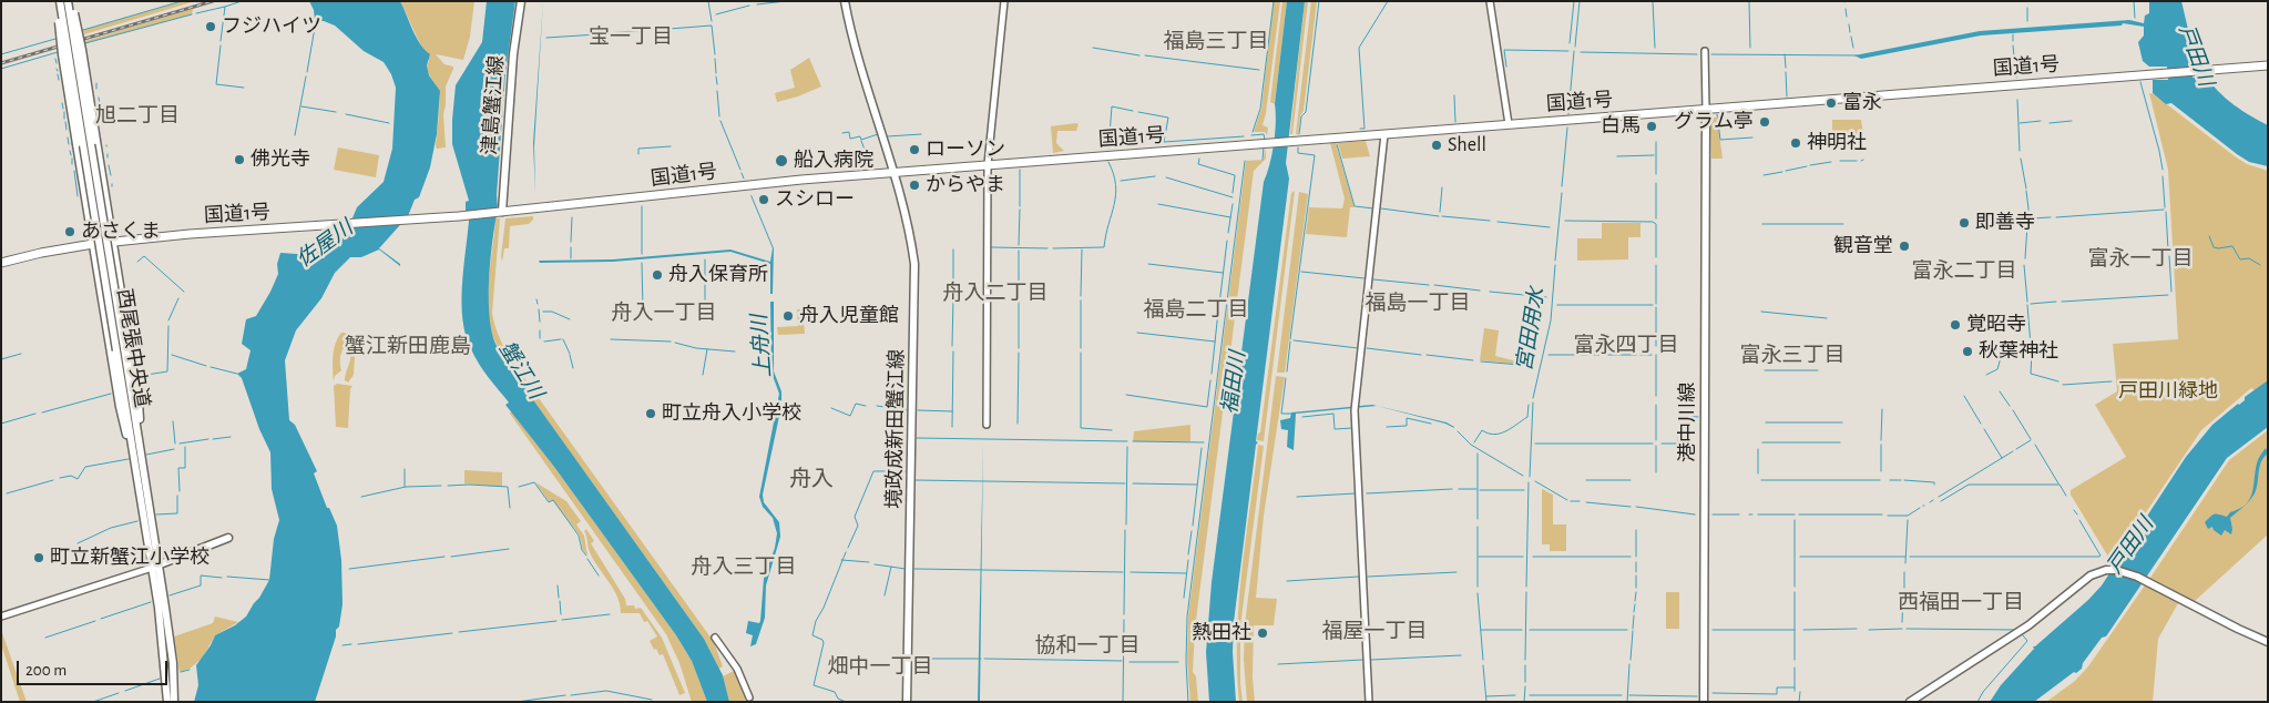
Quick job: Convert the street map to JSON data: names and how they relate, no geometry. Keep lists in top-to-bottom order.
{
  "streets": {
    "highway": ["国道1号"],
    "main road": [
      "津島蟹江線",
      "西尾張中央道",
      "港中川線",
      "境政成新田蟹江線"
    ]
  },
  "crossings": [
    ["国道1号", "津島蟹江線"],
    ["国道1号", "港中川線"],
    ["国道1号", "境政成新田蟹江線"]
  ],
  "districts": [
    "宝一丁目",
    "福島三丁目",
    "旭二丁目",
    "富永一丁目",
    "富永二丁目",
    "舟入二丁目",
    "福島一丁目",
    "福島二丁目",
    "舟入一丁目",
    "富永四丁目",
    "蟹江新田鹿島",
    "富永三丁目",
    "舟入",
    "舟入三丁目",
    "西福田一丁目",
    "福屋一丁目",
    "協和一丁目",
    "畑中一丁目"
  ],
  "water": [
    "戸田川",
    "佐屋川",
    "宮田用水",
    "上舟川",
    "蟹江川",
    "福田川"
  ],
  "parks": ["戸田川緑地"],
  "places": [
    "フジハイツ",
    "富永",
    "グラム亭",
    "白馬",
    "神明社",
    "Shell",
    "ローソン",
    "佛光寺",
    "船入病院",
    "からやま",
    "スシロー",
    "即善寺",
    "あさくま",
    "観音堂",
    "舟入保育所",
    "舟入児童館",
    "覚昭寺",
    "秋葉神社",
    "町立舟入小学校",
    "町立新蟹江小学校",
    "熱田社"
  ],
  "scale_bar": "200 m"
}
